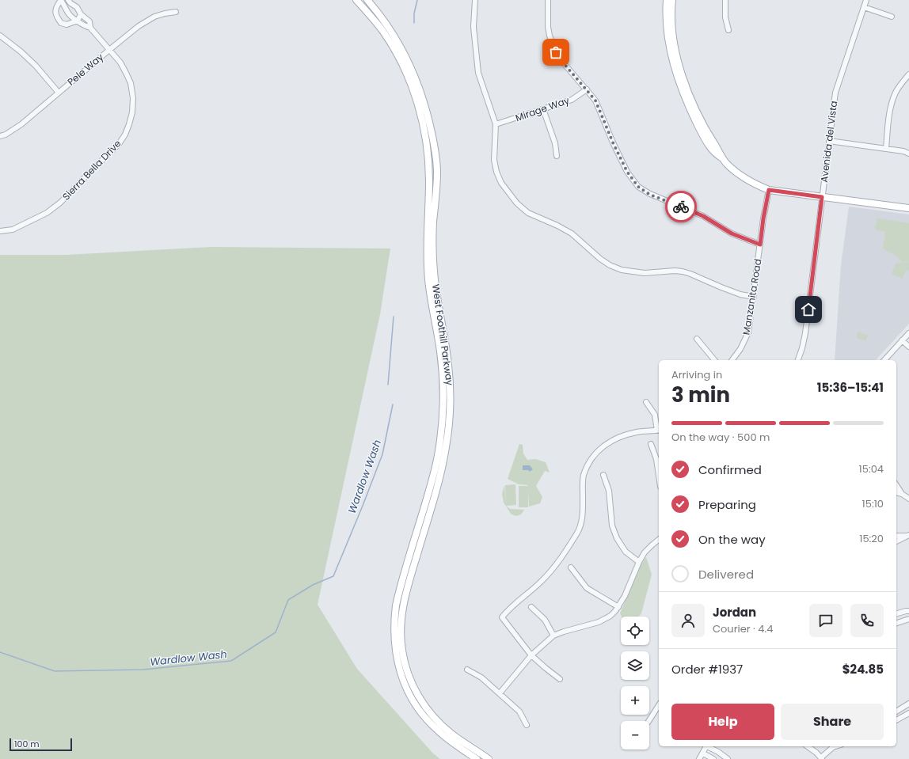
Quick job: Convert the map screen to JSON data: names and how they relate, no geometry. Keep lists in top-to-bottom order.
{
  "streets": {
    "main road": ["West Foothill Parkway"],
    "street": [
      "Pele Way",
      "Mirage Way",
      "Avenida del Vista",
      "Sierra Bella Drive",
      "Manzanita Road"
    ]
  },
  "crossings": [
    ["Pele Way", "Sierra Bella Drive"]
  ],
  "water": ["Wardlow Wash"],
  "scale_bar": "100 m",
  "page": {
    "heading": ["3 min", "Arriving in", "15:36–15:41"],
    "panel": [
      "Jordan",
      "Courier · 4.4",
      "Order #1937",
      "$24.85"
    ],
    "bar": "On the way · 500 m",
    "list": [
      ["Confirmed", "15:04"],
      ["Preparing", "15:10"],
      ["On the way", "15:20"],
      "Delivered"
    ],
    "map_buttons": ["+", "−"],
    "buttons": ["Help", "Share"],
    "scale": "100 m"
  }
}
